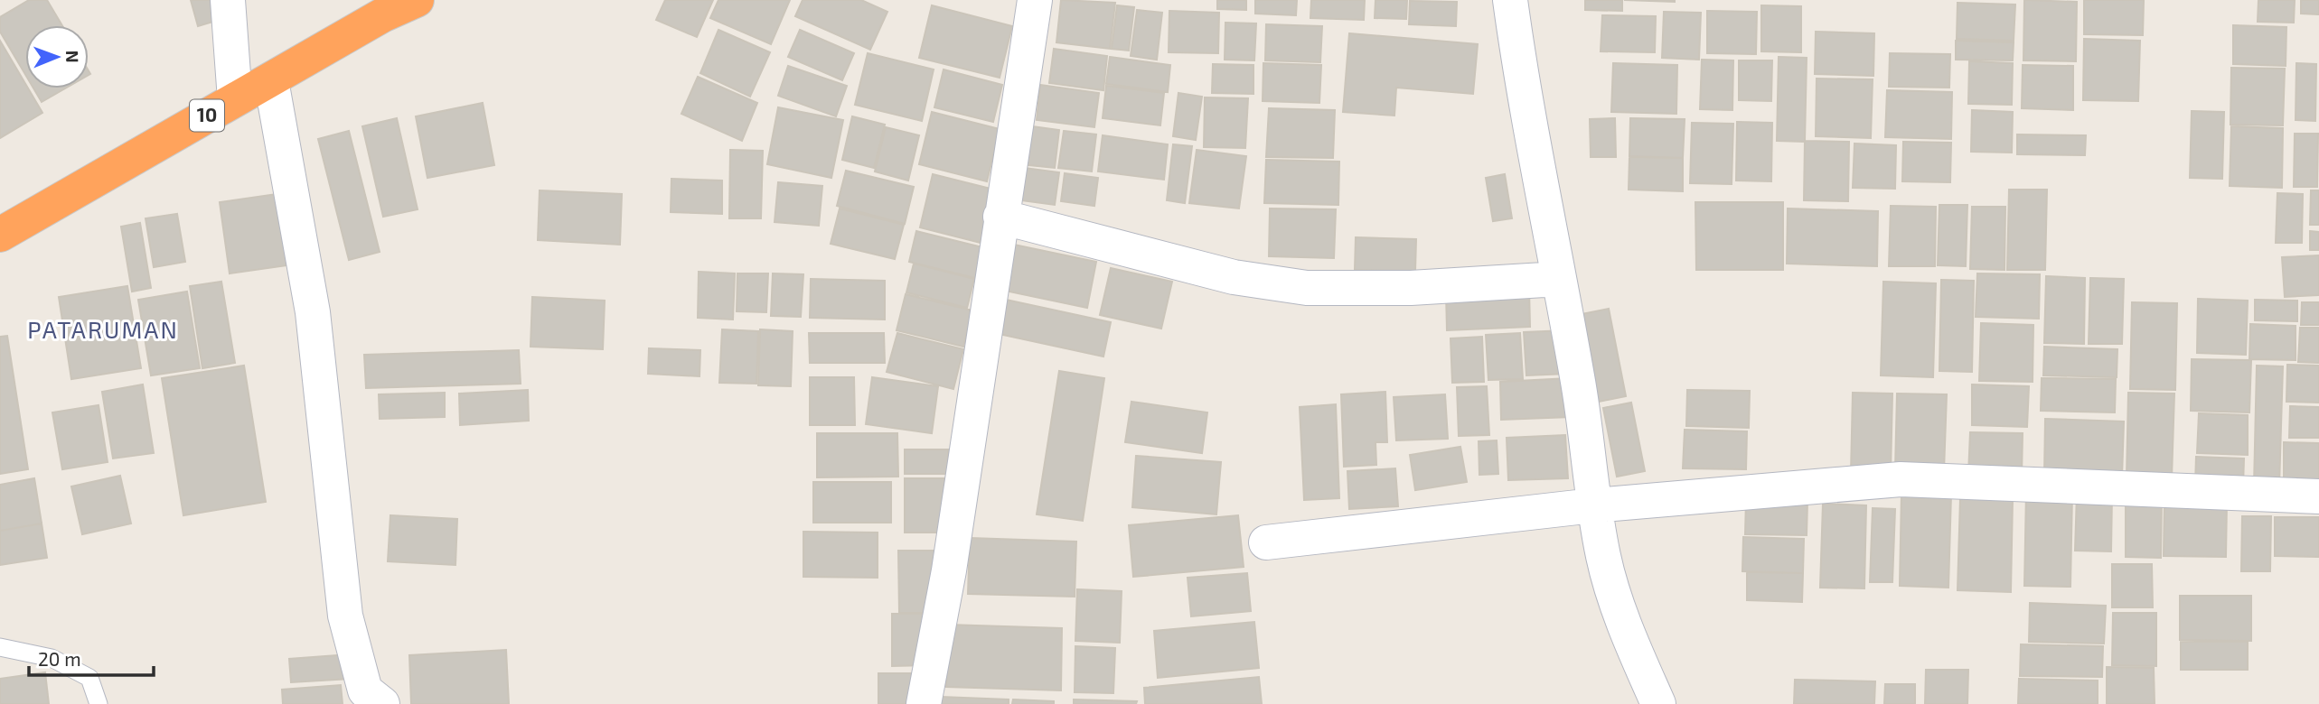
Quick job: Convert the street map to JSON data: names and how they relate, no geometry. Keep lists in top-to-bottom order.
{
  "streets": {
    "highway": ["10"]
  },
  "districts": ["PATARUMAN"],
  "scale_bar": "20 m",
  "north": "right"
}
